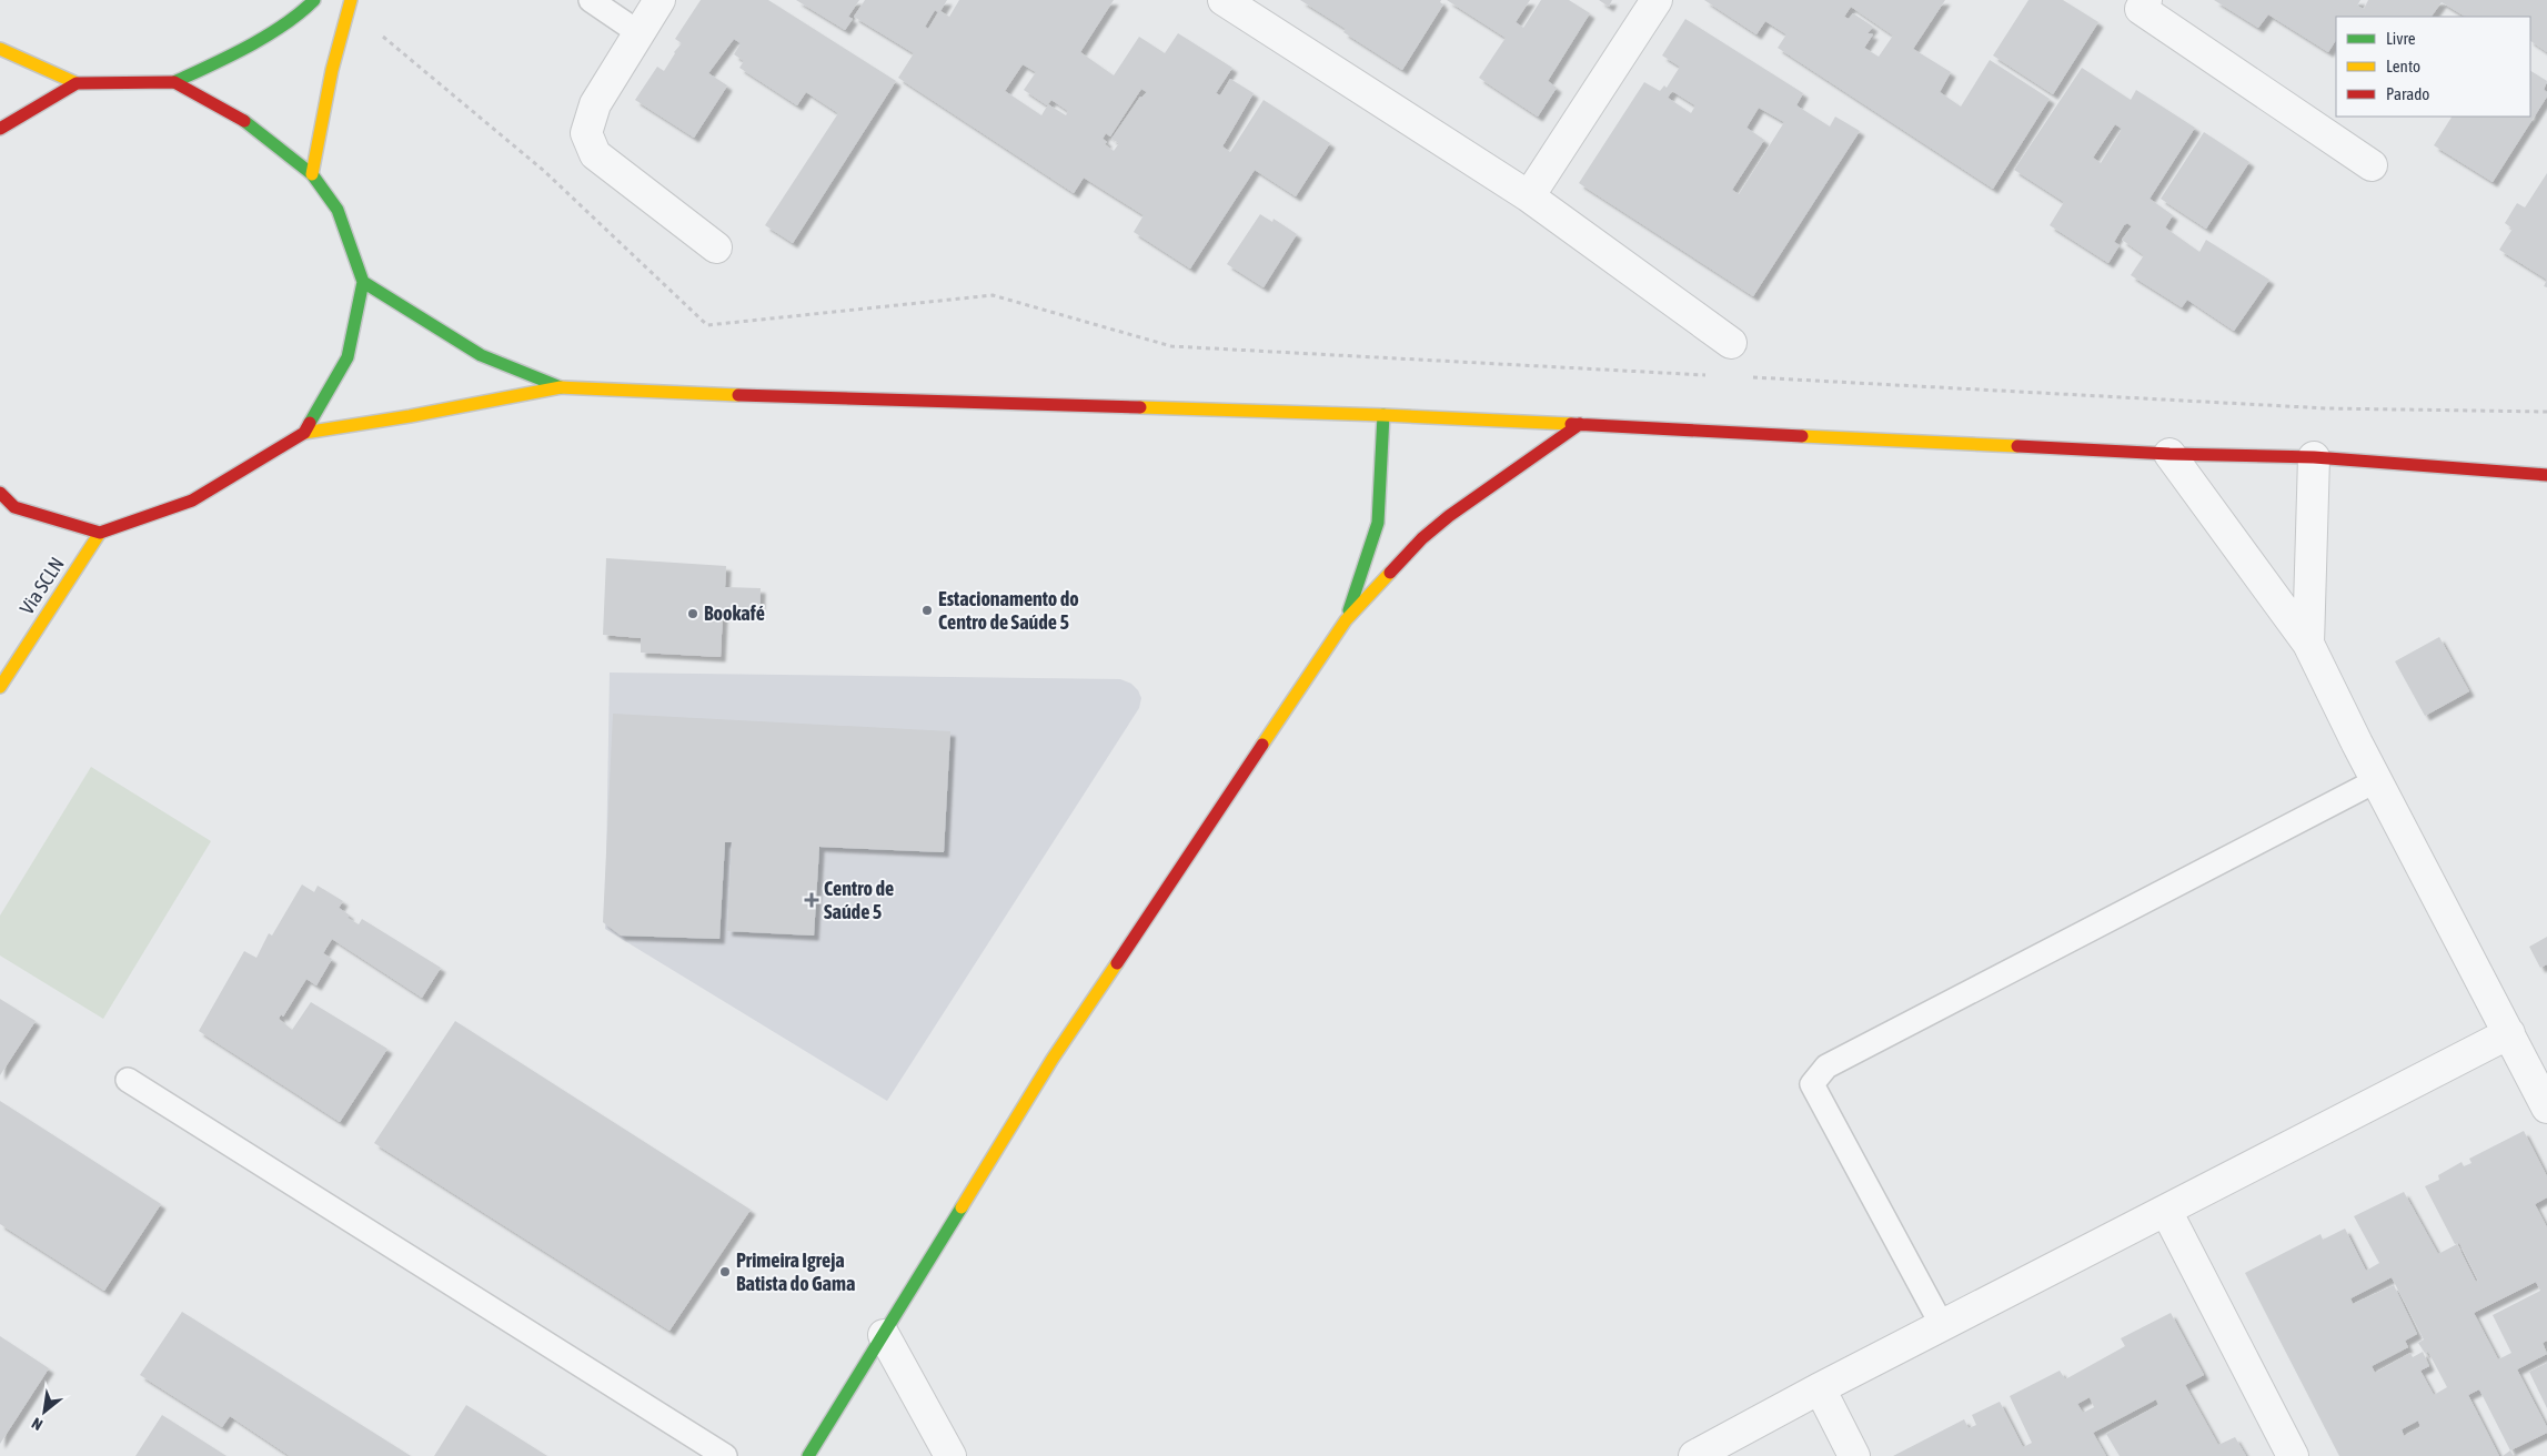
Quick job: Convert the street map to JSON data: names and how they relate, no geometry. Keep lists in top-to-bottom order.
{
  "streets": {
    "street": ["Via SCLN"]
  },
  "places": {
    "other": ["Estacionamento do Centro de Saúde 5", "Bookafé", "Primeira Igreja Batista do Gama"],
    "health": ["Centro de Saúde 5"]
  },
  "legend": ["Livre", "Lento", "Parado"],
  "north": "bottom left"
}
